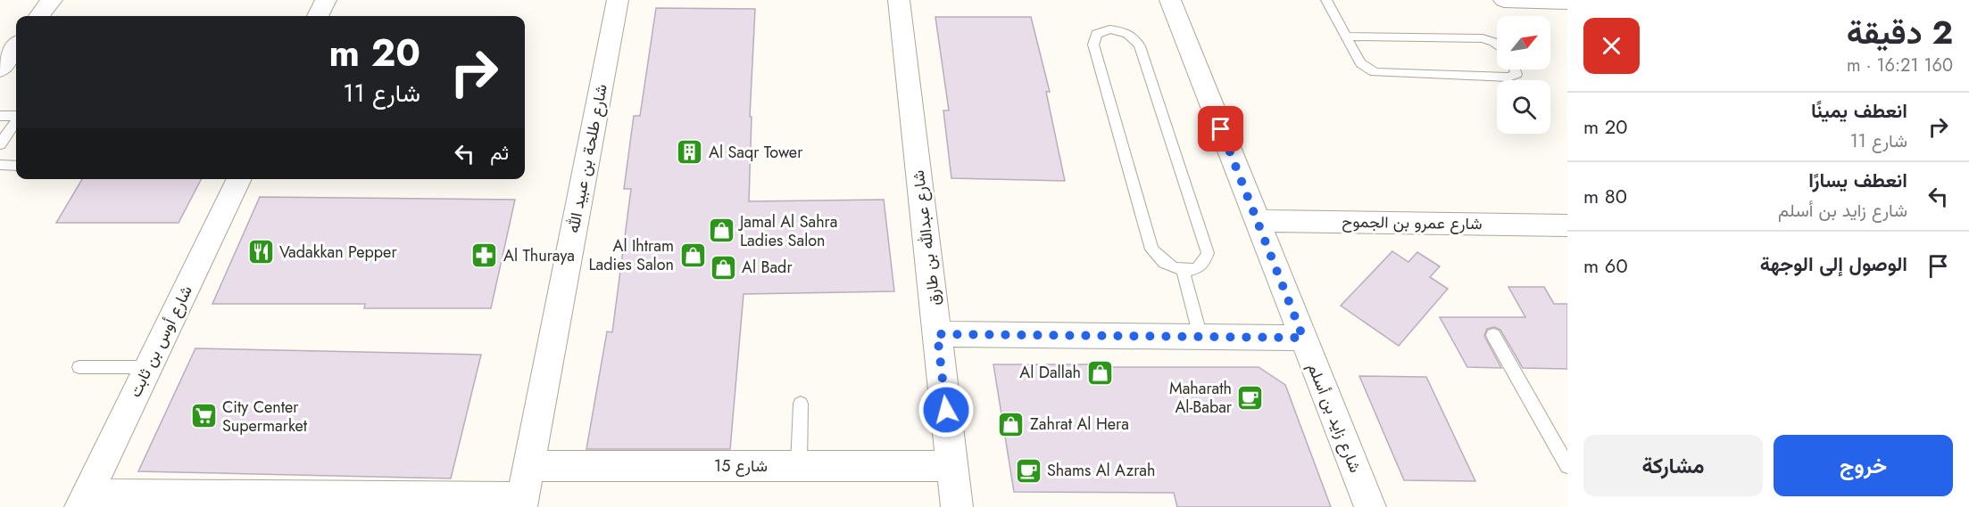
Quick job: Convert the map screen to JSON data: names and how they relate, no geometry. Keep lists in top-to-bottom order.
{
  "streets": {
    "street": [
      "شارع طلحة بن عبيد الله",
      "شارع عمرو بن الجموح",
      "شارع عبدالله بن طارق",
      "شارع أوس بن ثابت",
      "شارع زايد بن أسلم",
      "شارع 15"
    ]
  },
  "crossings": [
    ["شارع طلحة بن عبيد الله", "شارع 15"],
    ["شارع عمرو بن الجموح", "شارع زايد بن أسلم"],
    ["شارع عبدالله بن طارق", "شارع 15"]
  ],
  "places": {
    "building": ["Al Saqr Tower"],
    "shop": [
      "Jamal Al Sahra Ladies Salon",
      "Al Ihtram Ladies Salon",
      "Al Badr",
      "Al Dallah",
      "Zahrat Al Hera"
    ],
    "restaurant": ["Vadakkan Pepper"],
    "pharmacy": ["Al Thuraya"],
    "cafe": ["Maharath Al-Babar", "Shams Al Azrah"],
    "supermarket": ["City Center Supermarket"]
  },
  "north": "top right",
  "page": {
    "heading": ["2 دقيقة", "160 m · 16:21"],
    "turn": ["20 m", "شارع 11"],
    "list": [
      {
        "name": "انعطف يمينًا",
        "note": "شارع 11",
        "value": "20 m"
      },
      {
        "name": "انعطف يسارًا",
        "note": "شارع زايد بن أسلم",
        "value": "80 m"
      },
      {
        "name": "الوصول إلى الوجهة",
        "value": "60 m"
      }
    ],
    "then": "ثم",
    "buttons": ["خروج", "مشاركة"]
  }
}
